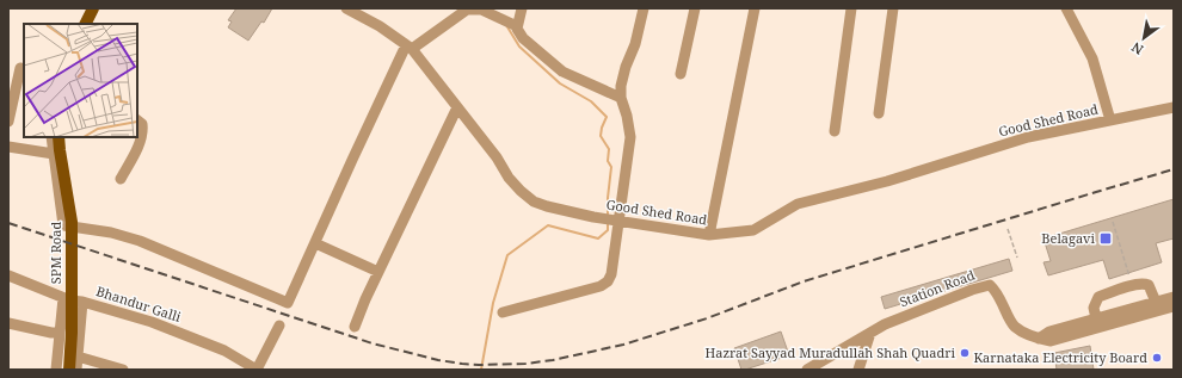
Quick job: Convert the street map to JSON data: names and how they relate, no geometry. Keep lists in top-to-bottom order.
{
  "streets": {
    "main road": ["SPM Road"],
    "street": ["Good Shed Road", "Station Road", "Bhandur Galli"]
  },
  "places": {
    "transit": ["Belagavi"],
    "other": ["Hazrat Sayyad Muradullah Shah Quadri", "Karnataka Electricity Board"]
  },
  "north": "bottom left"
}
